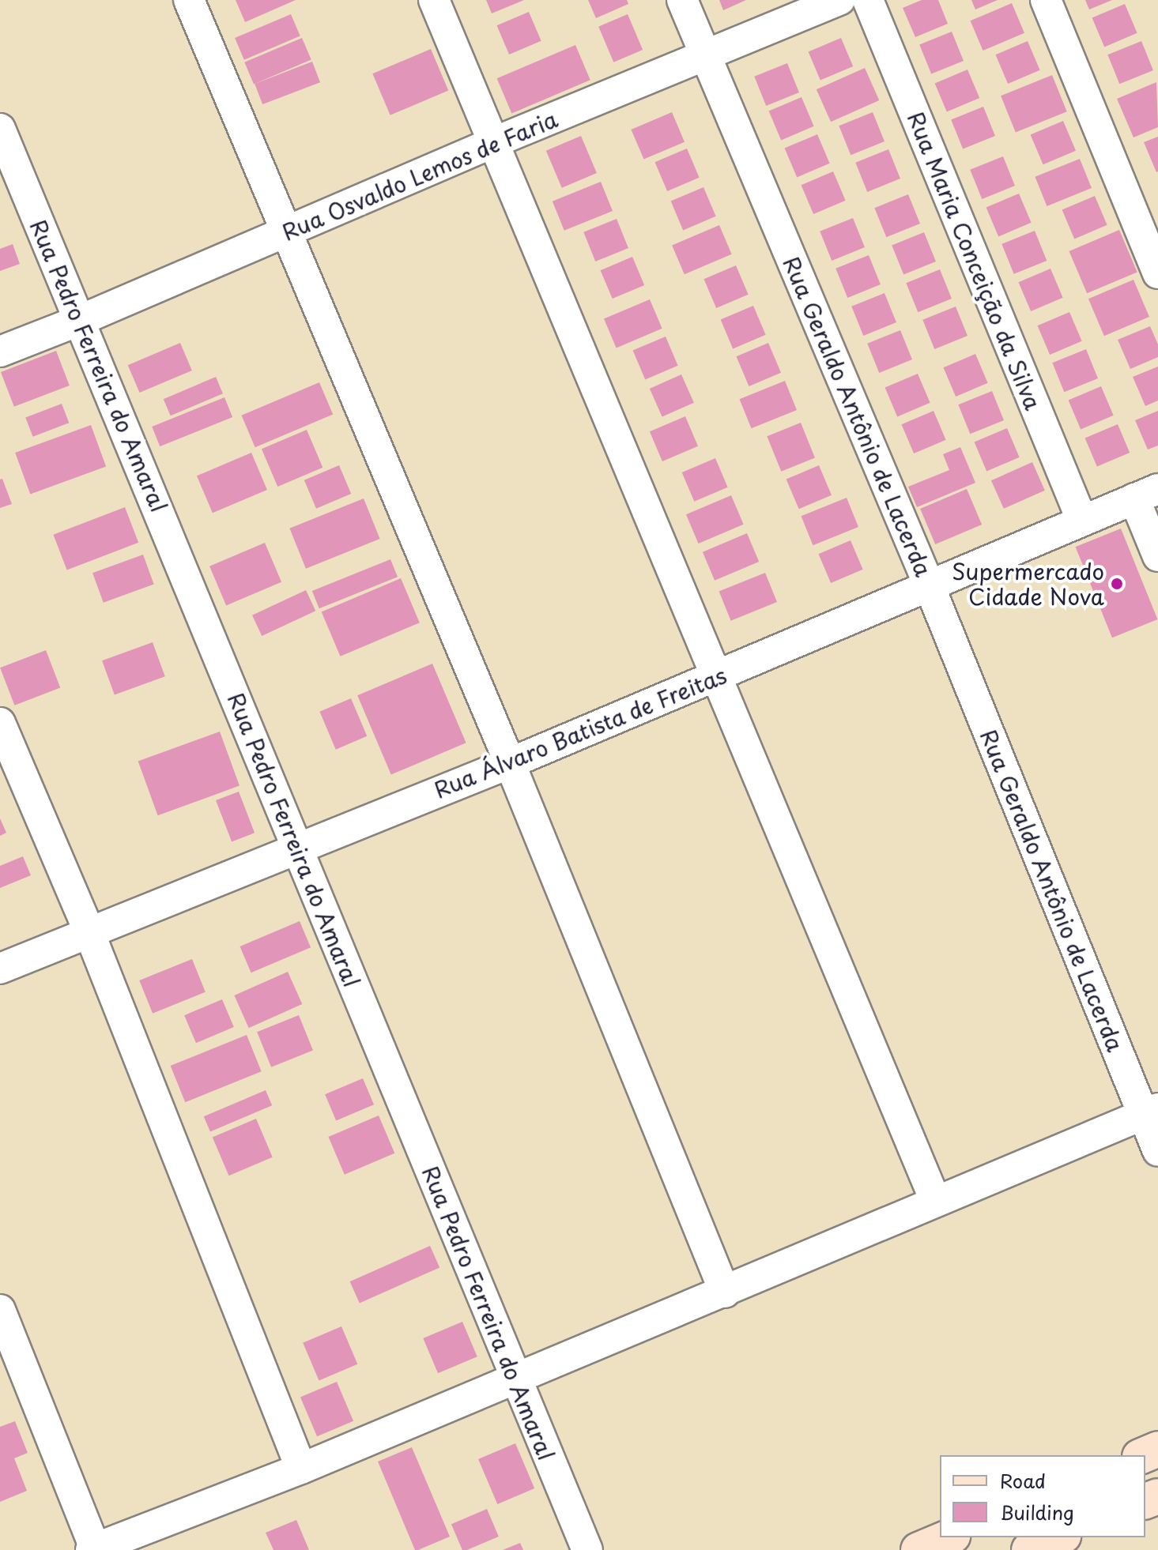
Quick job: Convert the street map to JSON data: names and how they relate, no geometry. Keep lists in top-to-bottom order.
{
  "streets": {
    "street": [
      "Rua Osvaldo Lemos de Faria",
      "Rua Maria Conceição da Silva",
      "Rua Pedro Ferreira do Amaral",
      "Rua Geraldo Antônio de Lacerda",
      "Rua Álvaro Batista de Freitas"
    ]
  },
  "crossings": [
    ["Rua Osvaldo Lemos de Faria", "Rua Pedro Ferreira do Amaral"],
    ["Rua Osvaldo Lemos de Faria", "Rua Geraldo Antônio de Lacerda"],
    ["Rua Maria Conceição da Silva", "Rua Álvaro Batista de Freitas"],
    ["Rua Pedro Ferreira do Amaral", "Rua Álvaro Batista de Freitas"],
    ["Rua Geraldo Antônio de Lacerda", "Rua Álvaro Batista de Freitas"]
  ],
  "places": ["Supermercado Cidade Nova"],
  "legend": ["Road", "Building"]
}
